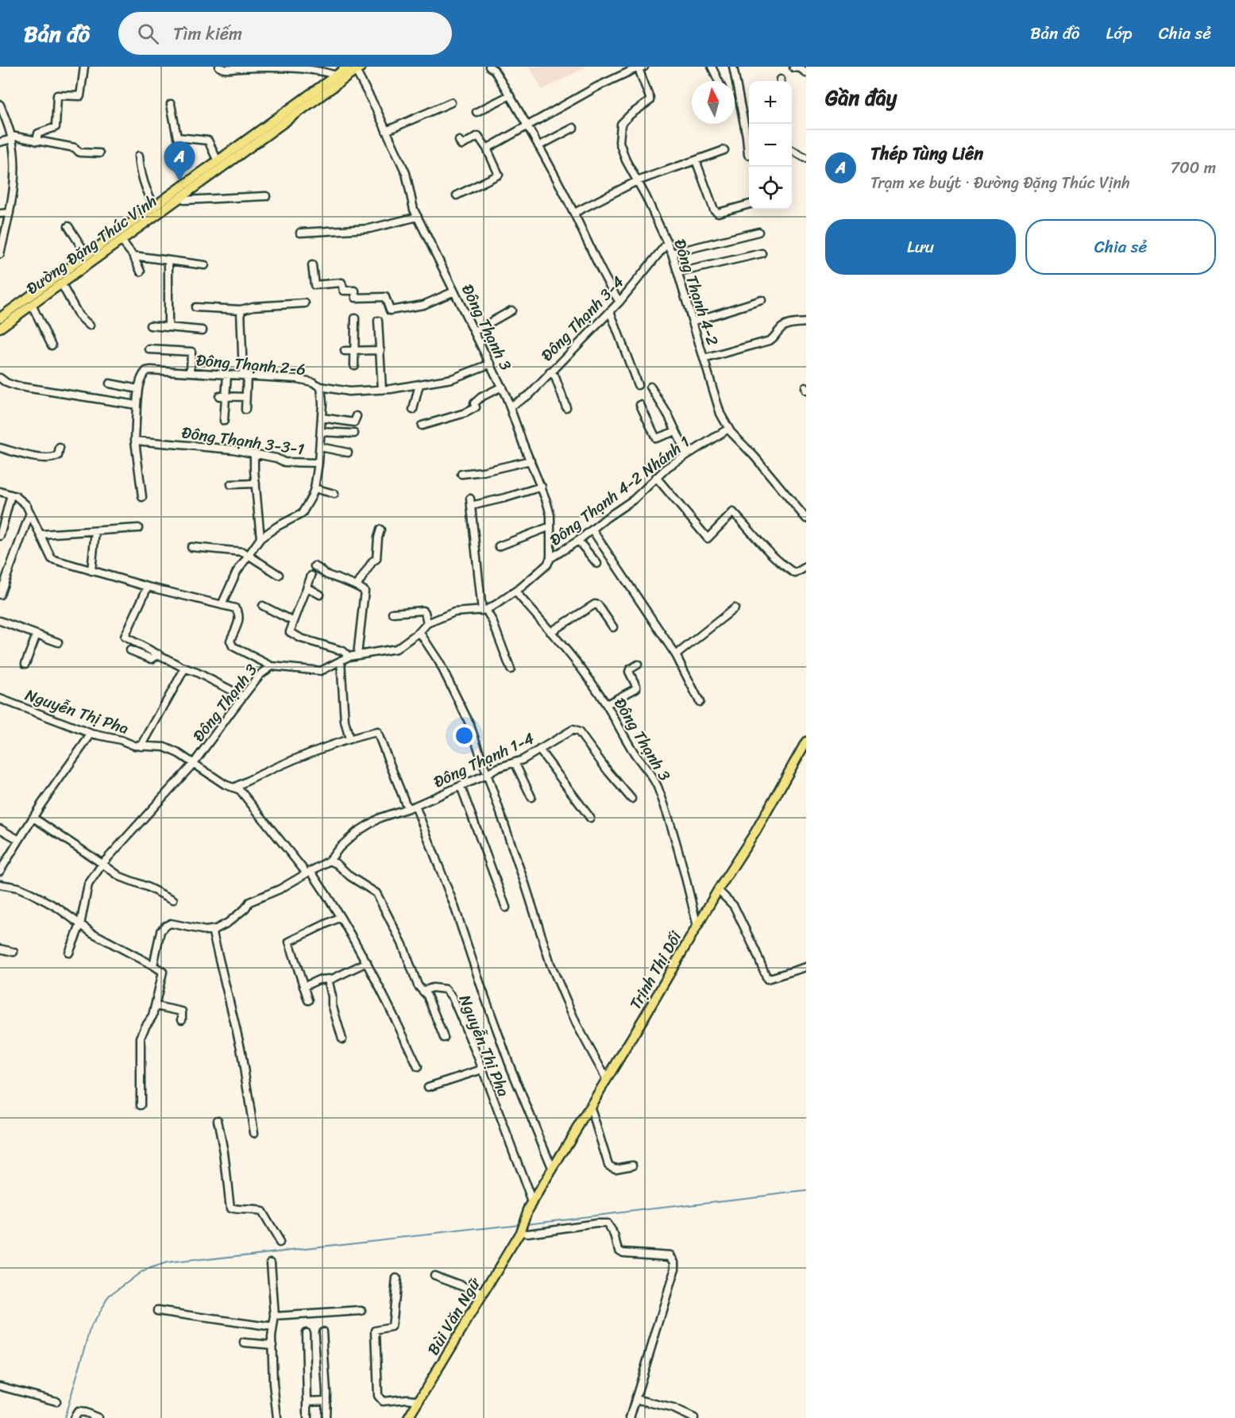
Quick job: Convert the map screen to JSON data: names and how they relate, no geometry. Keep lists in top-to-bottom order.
{
  "streets": {
    "main road": ["Đường Đặng Thúc Vịnh", "Trịnh Thị Dối", "Bùi Văn Ngữ"],
    "street": [
      "Đông Thạnh 4-2",
      "Đông Thạnh 3-4",
      "Đông Thạnh 3",
      "Đông Thạnh 2-6",
      "Đông Thạnh 3-3-1",
      "Đông Thạnh 4-2 Nhánh 1",
      "Nguyễn Thị Pha",
      "Đông Thạnh 1-4"
    ]
  },
  "crossings": [
    ["Đường Đặng Thúc Vịnh", "Đông Thạnh 3"],
    ["Đông Thạnh 4-2", "Đông Thạnh 3-4"],
    ["Đông Thạnh 4-2", "Đông Thạnh 4-2 Nhánh 1"],
    ["Đông Thạnh 3-4", "Đông Thạnh 3"],
    ["Đông Thạnh 3", "Đông Thạnh 4-2 Nhánh 1"],
    ["Đông Thạnh 3", "Nguyễn Thị Pha"],
    ["Đông Thạnh 3", "Trịnh Thị Dối"],
    ["Đông Thạnh 2-6", "Đông Thạnh 3-3-1"],
    ["Nguyễn Thị Pha", "Trịnh Thị Dối"],
    ["Trịnh Thị Dối", "Bùi Văn Ngữ"]
  ],
  "north": "top",
  "page": {
    "header": "Bản đồ",
    "search": "Tìm kiếm",
    "nav": ["Bản đồ", "Lớp", "Chia sẻ"],
    "heading": "Gần đây",
    "map_buttons": ["+", "−"],
    "list": [
      {
        "mark": "A",
        "name": "Thép Tùng Liên",
        "note": "Trạm xe buýt · Đường Đặng Thúc Vịnh",
        "value": "700 m"
      }
    ],
    "pins": "A",
    "buttons": ["Lưu", "Chia sẻ"]
  }
}
